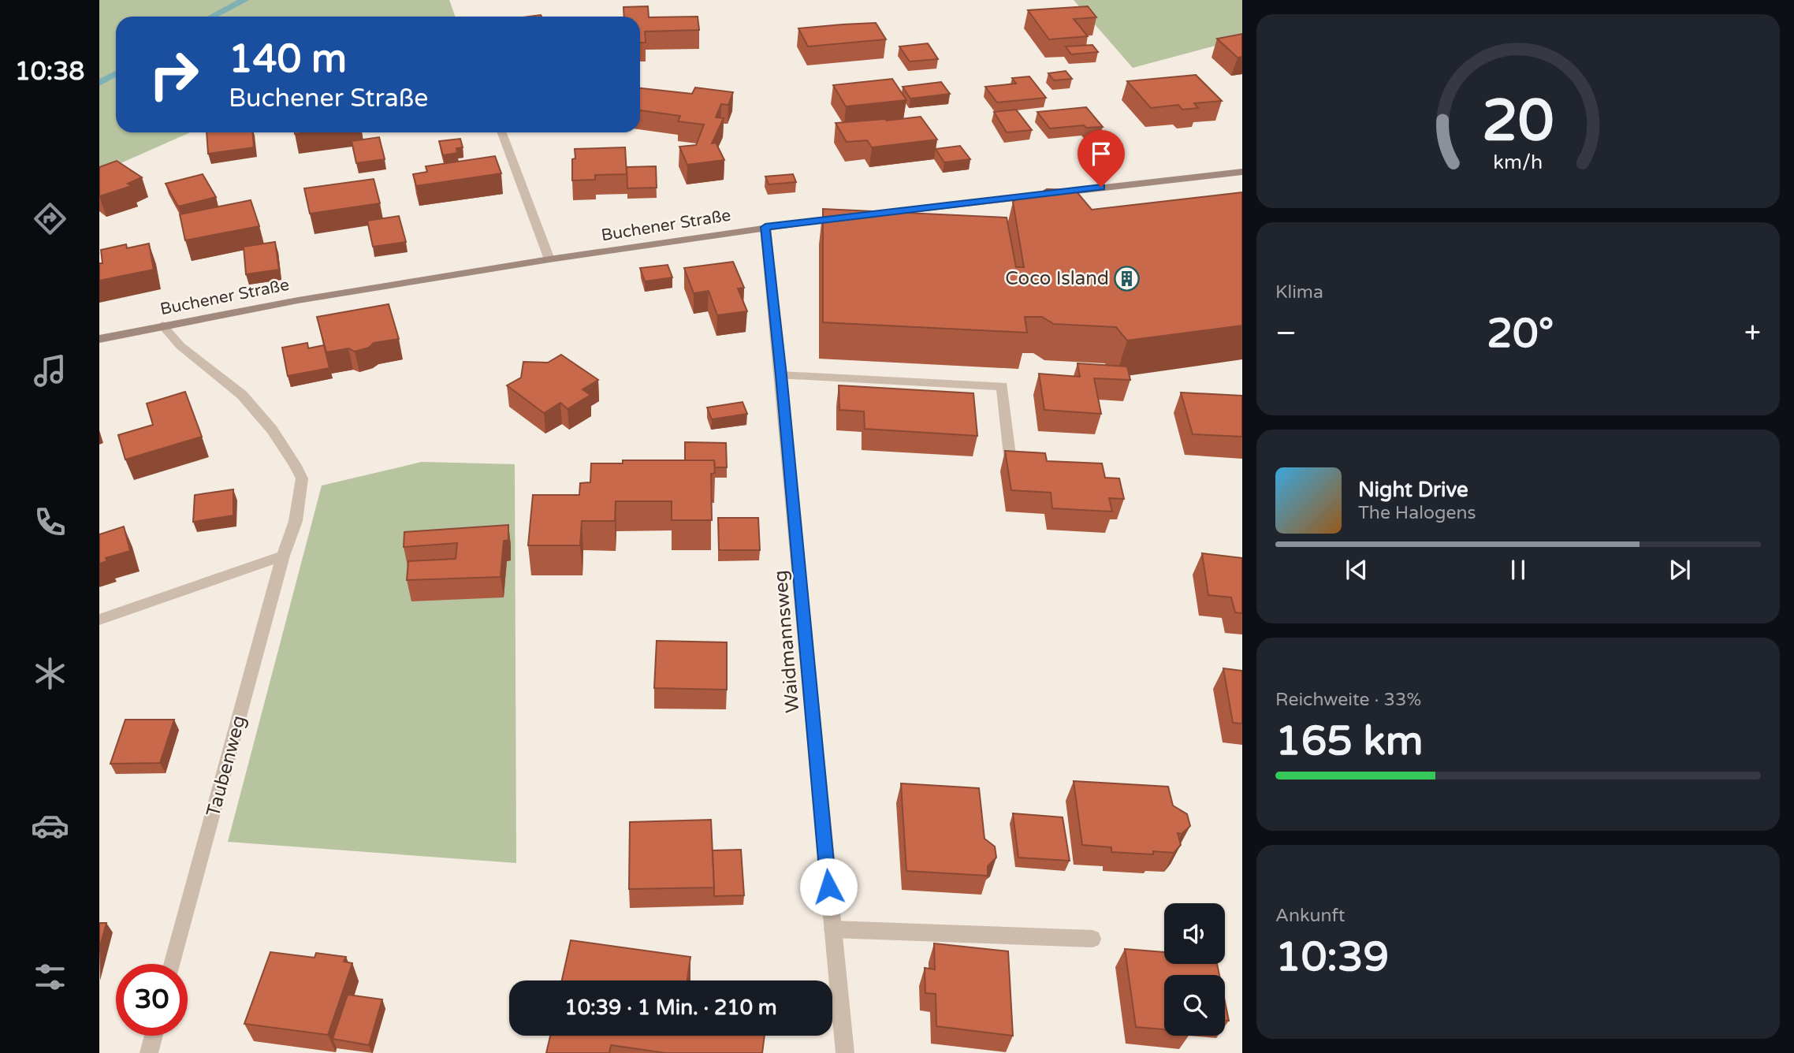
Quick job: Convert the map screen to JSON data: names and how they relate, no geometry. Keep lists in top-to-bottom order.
{
  "streets": {
    "street": ["Buchener Straße", "Waidmannsweg", "Taubenweg"]
  },
  "crossings": [
    ["Buchener Straße", "Waidmannsweg"],
    ["Buchener Straße", "Taubenweg"]
  ],
  "places": {
    "building": ["Coco Island"]
  },
  "page": {
    "tabs": "10:38",
    "turn": ["140 m", "Buchener Straße"],
    "tile": [
      "Klima",
      ["Reichweite · 33%", "165 km"],
      ["Ankunft", "10:39"]
    ],
    "heat": ["−", "20°", "+"],
    "song": ["Night Drive", "The Halogens"],
    "limit": "30",
    "trip": "10:39 · 1 Min. · 210 m",
    "gauge": ["20", "km/h"]
  }
}
